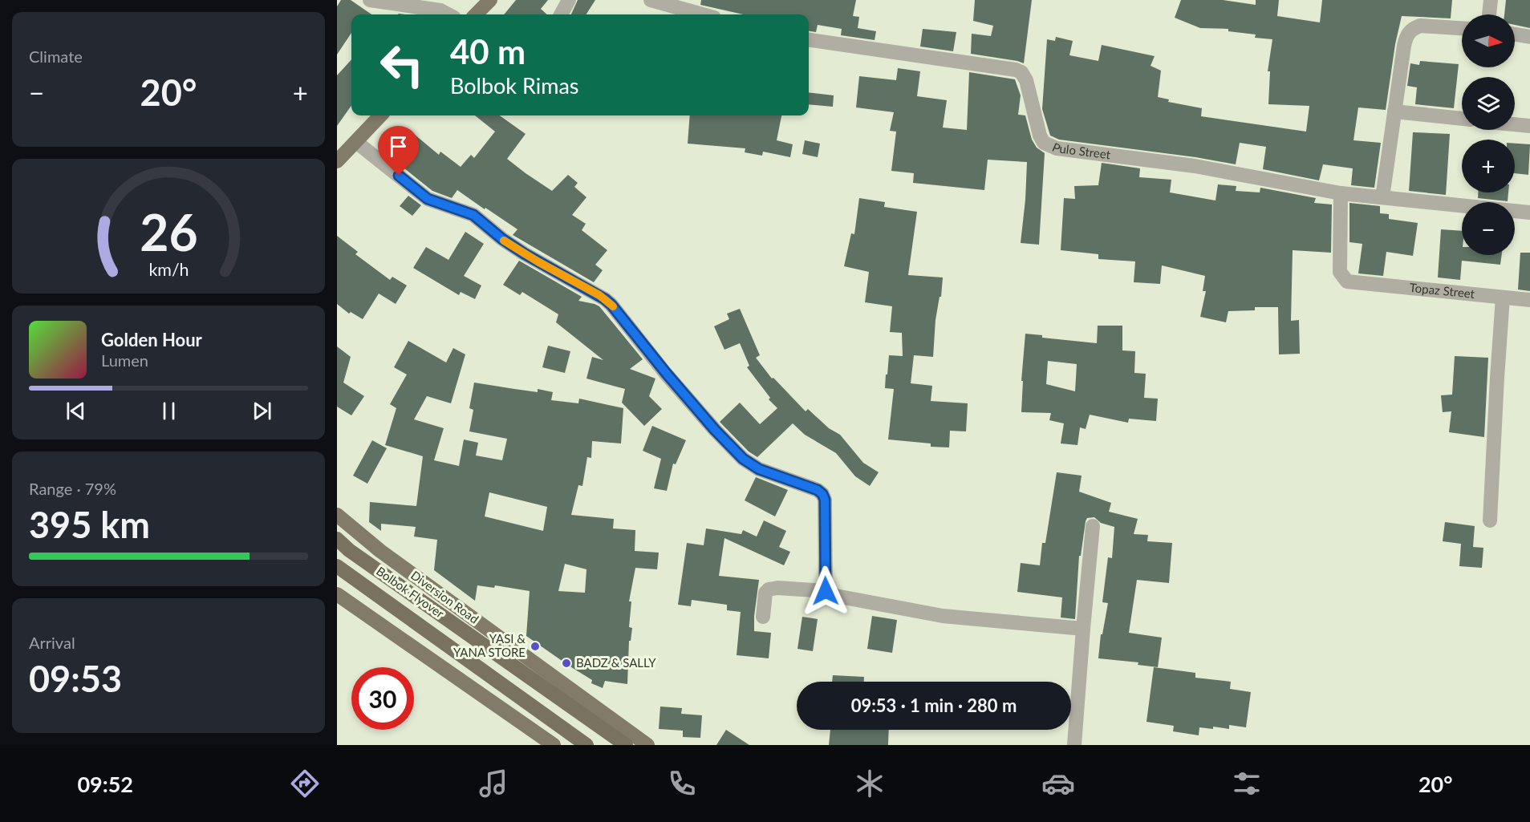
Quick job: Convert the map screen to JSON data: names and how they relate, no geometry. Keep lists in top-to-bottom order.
{
  "streets": {
    "highway": ["Bolbok Flyover"],
    "main road": ["Diversion Road"],
    "street": ["Pulo Street", "Topaz Street"]
  },
  "crossings": [
    ["Pulo Street", "Topaz Street"]
  ],
  "places": ["YASI & YANA STORE", "BADZ & SALLY"],
  "north": "right",
  "page": {
    "tile": [
      "Climate",
      ["Range · 79%", "395 km"],
      ["Arrival", "09:53"]
    ],
    "map_buttons": ["+", "−"],
    "turn": ["40 m", "Bolbok Rimas"],
    "heat": ["−", "20°", "+"],
    "song": ["Golden Hour", "Lumen"],
    "limit": "30",
    "trip": "09:53 · 1 min · 280 m",
    "tabs": ["09:52", "20°"],
    "gauge": ["26", "km/h"]
  }
}
